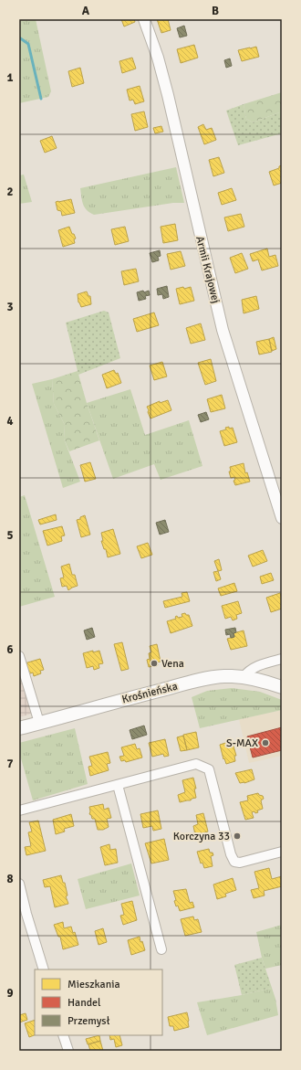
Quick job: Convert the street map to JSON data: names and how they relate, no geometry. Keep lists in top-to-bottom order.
{
  "streets": {
    "main road": ["Krośnieńska"],
    "street": ["Armii Krajowej"]
  },
  "places": ["Vena", "S-MAX", "Korczyna 33"],
  "legend": ["Mieszkania", "Handel", "Przemysł"],
  "grid": {
    "columns": ["A", "B"],
    "rows": [
      "1",
      "2",
      "3",
      "4",
      "5",
      "6",
      "7",
      "8",
      "9"
    ]
  }
}
